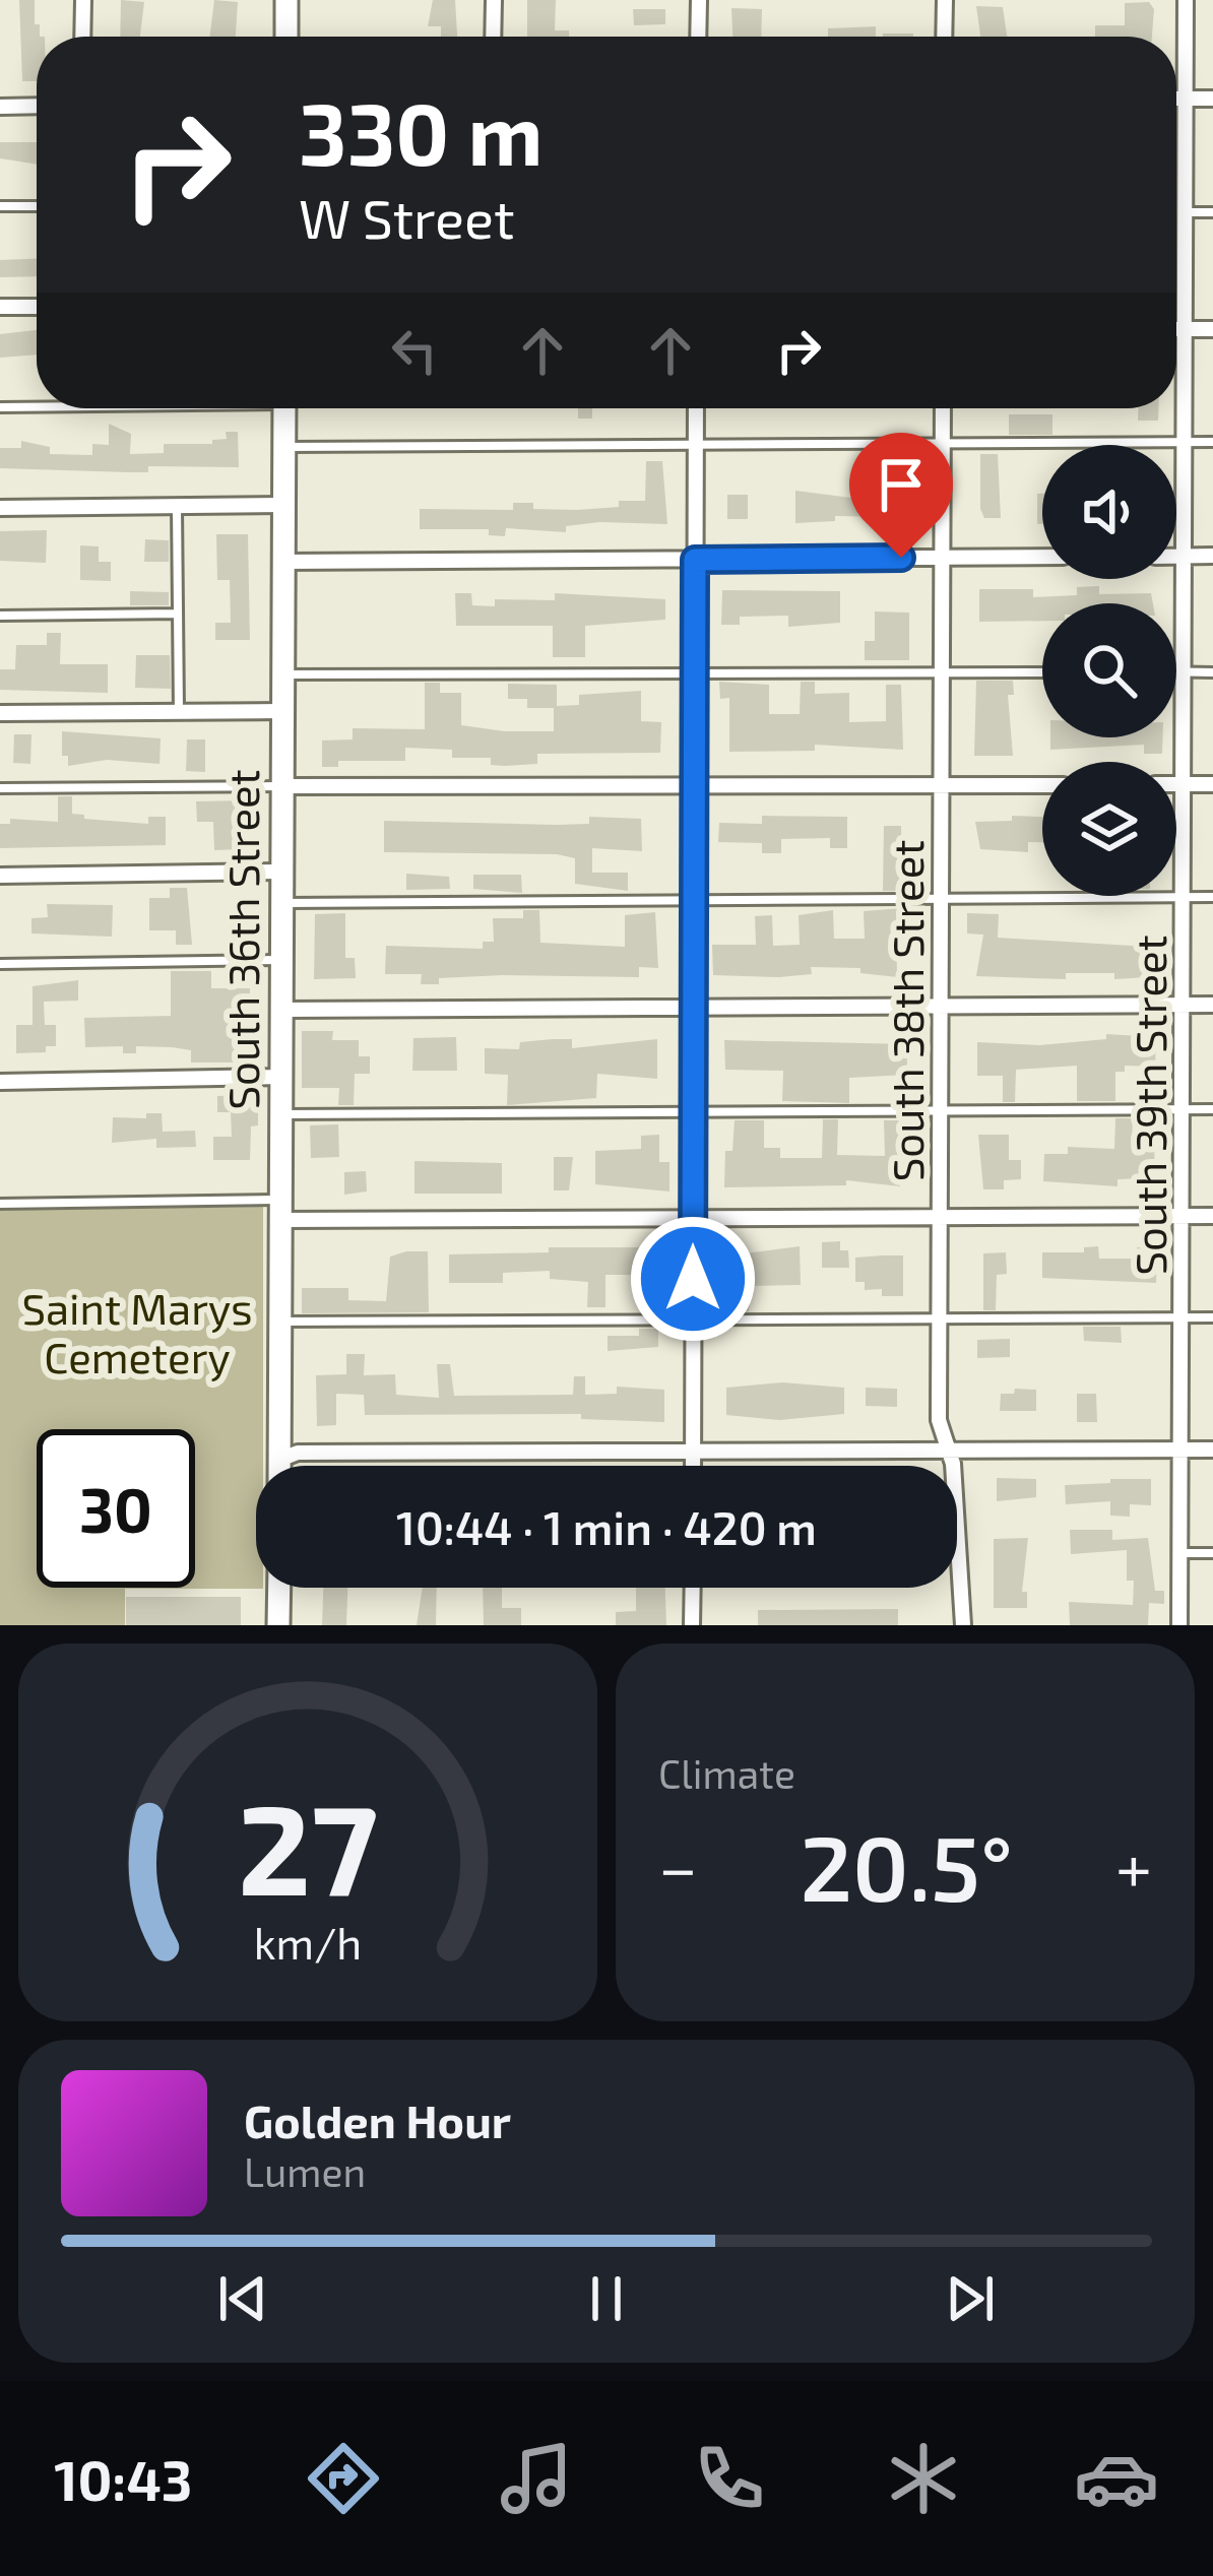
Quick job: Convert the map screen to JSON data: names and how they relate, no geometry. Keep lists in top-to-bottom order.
{
  "streets": {
    "main road": ["South 36th Street"],
    "street": ["South 38th Street", "South 39th Street"]
  },
  "parks": ["Saint Marys Cemetery"],
  "page": {
    "turn": ["330 m", "W Street"],
    "limit": "30",
    "trip": "10:44 · 1 min · 420 m",
    "tile": "Climate",
    "heat": ["−", "20.5°", "+"],
    "song": ["Golden Hour", "Lumen"],
    "tabs": "10:43",
    "gauge": ["27", "km/h"]
  }
}
